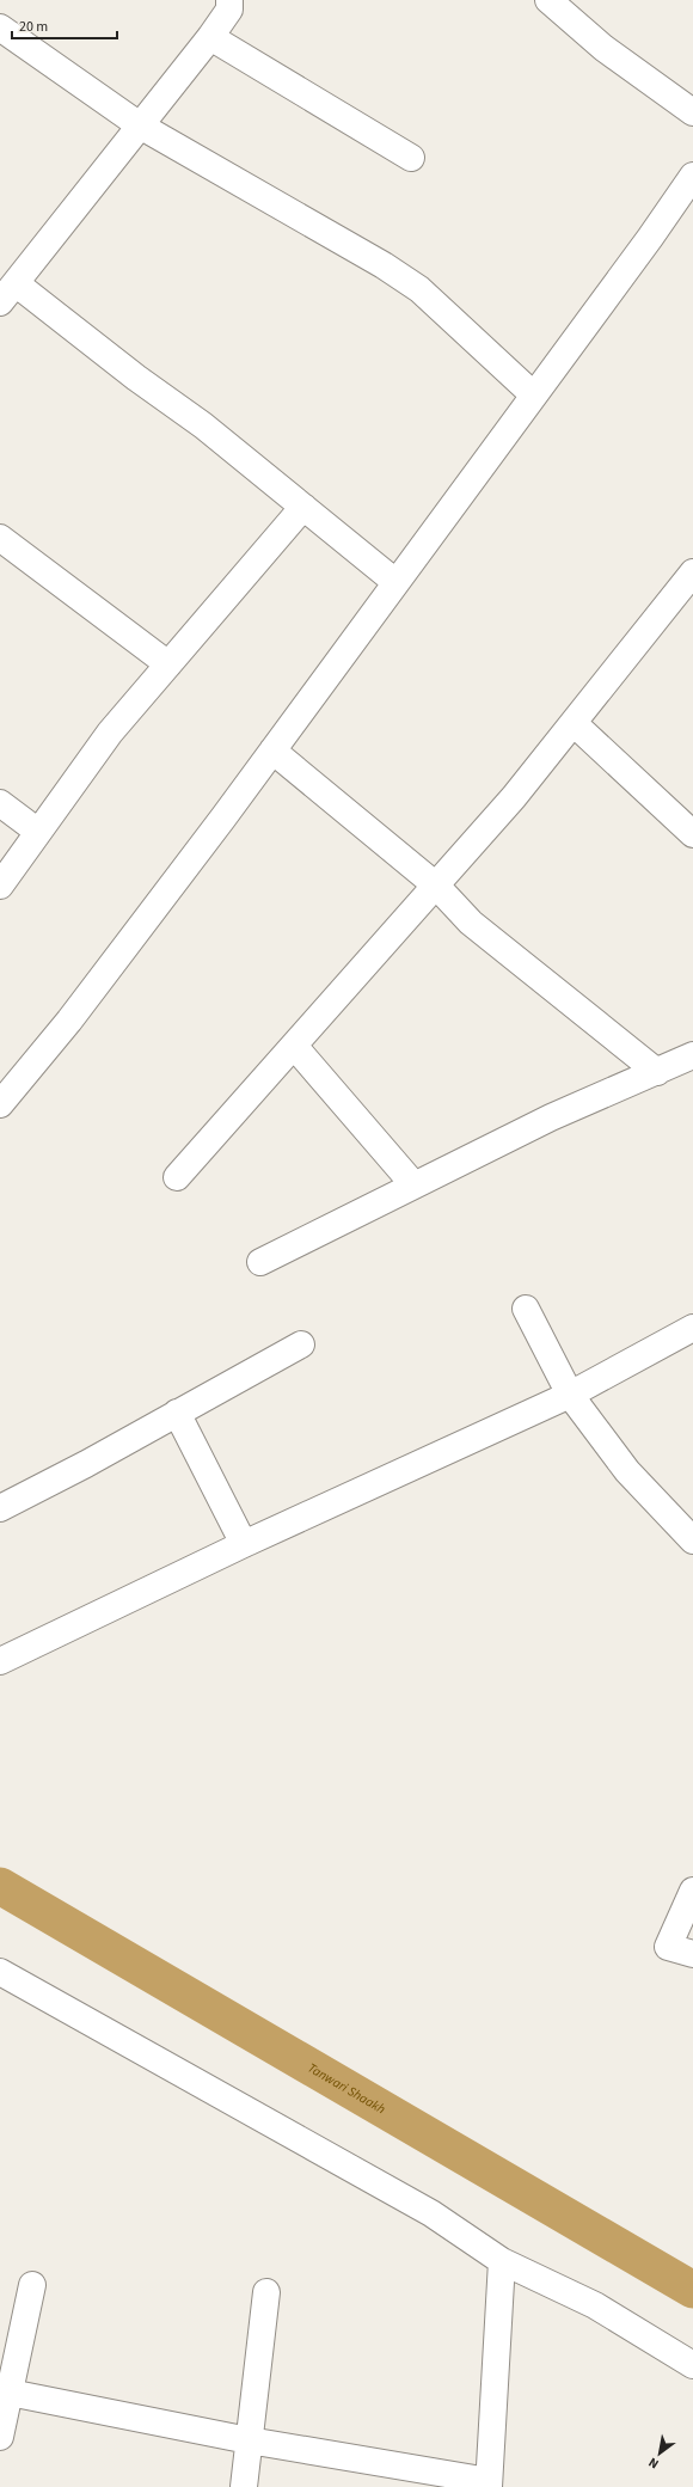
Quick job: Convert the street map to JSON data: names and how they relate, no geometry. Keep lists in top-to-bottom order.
{
  "water": ["Tanwari Shaakh"],
  "scale_bar": "20 m",
  "north": "bottom left"
}
